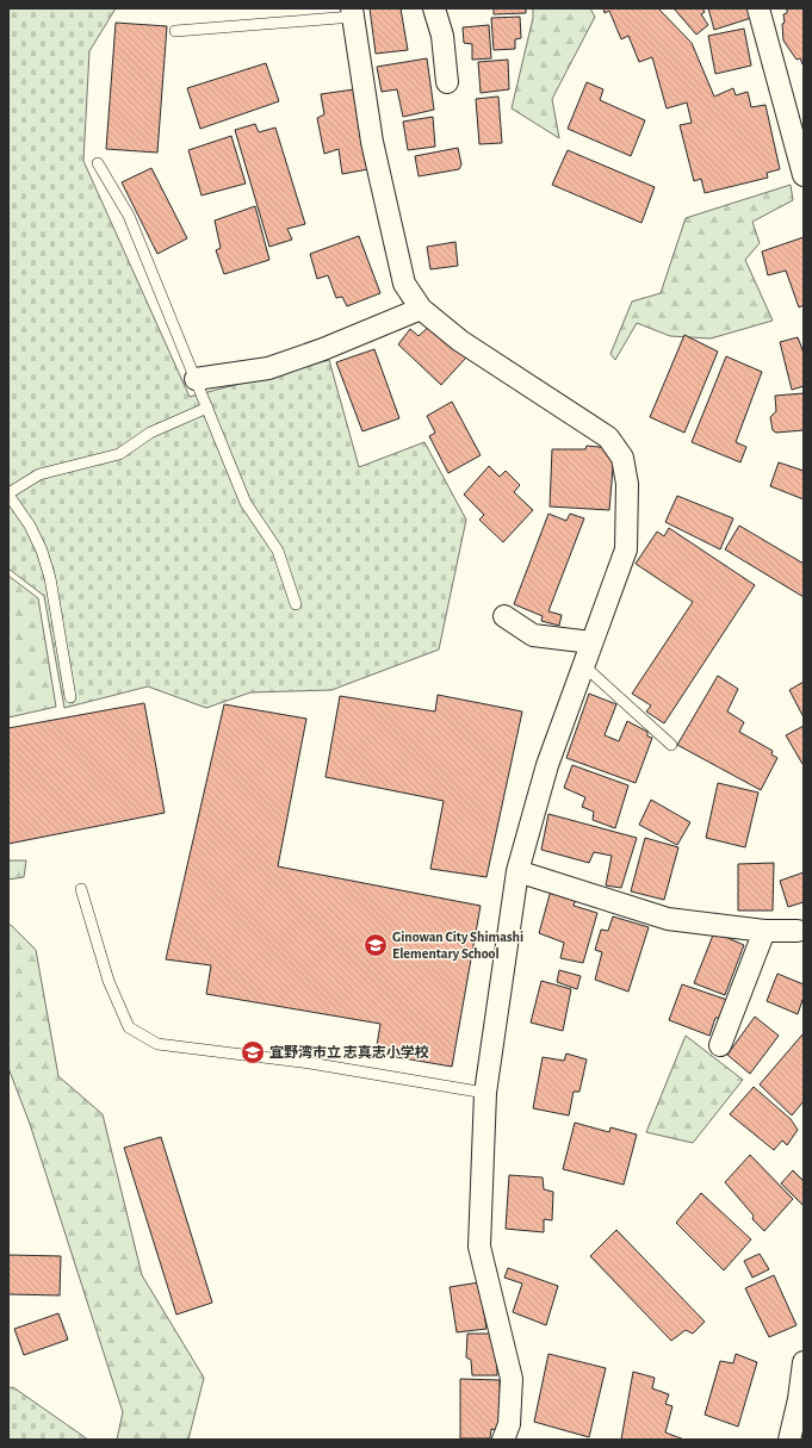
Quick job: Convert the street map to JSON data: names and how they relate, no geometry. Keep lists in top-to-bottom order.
{
  "places": {
    "school or university": ["Ginowan City Shimashi Elementary School", "宜野湾市立 志真志小学校"]
  }
}
